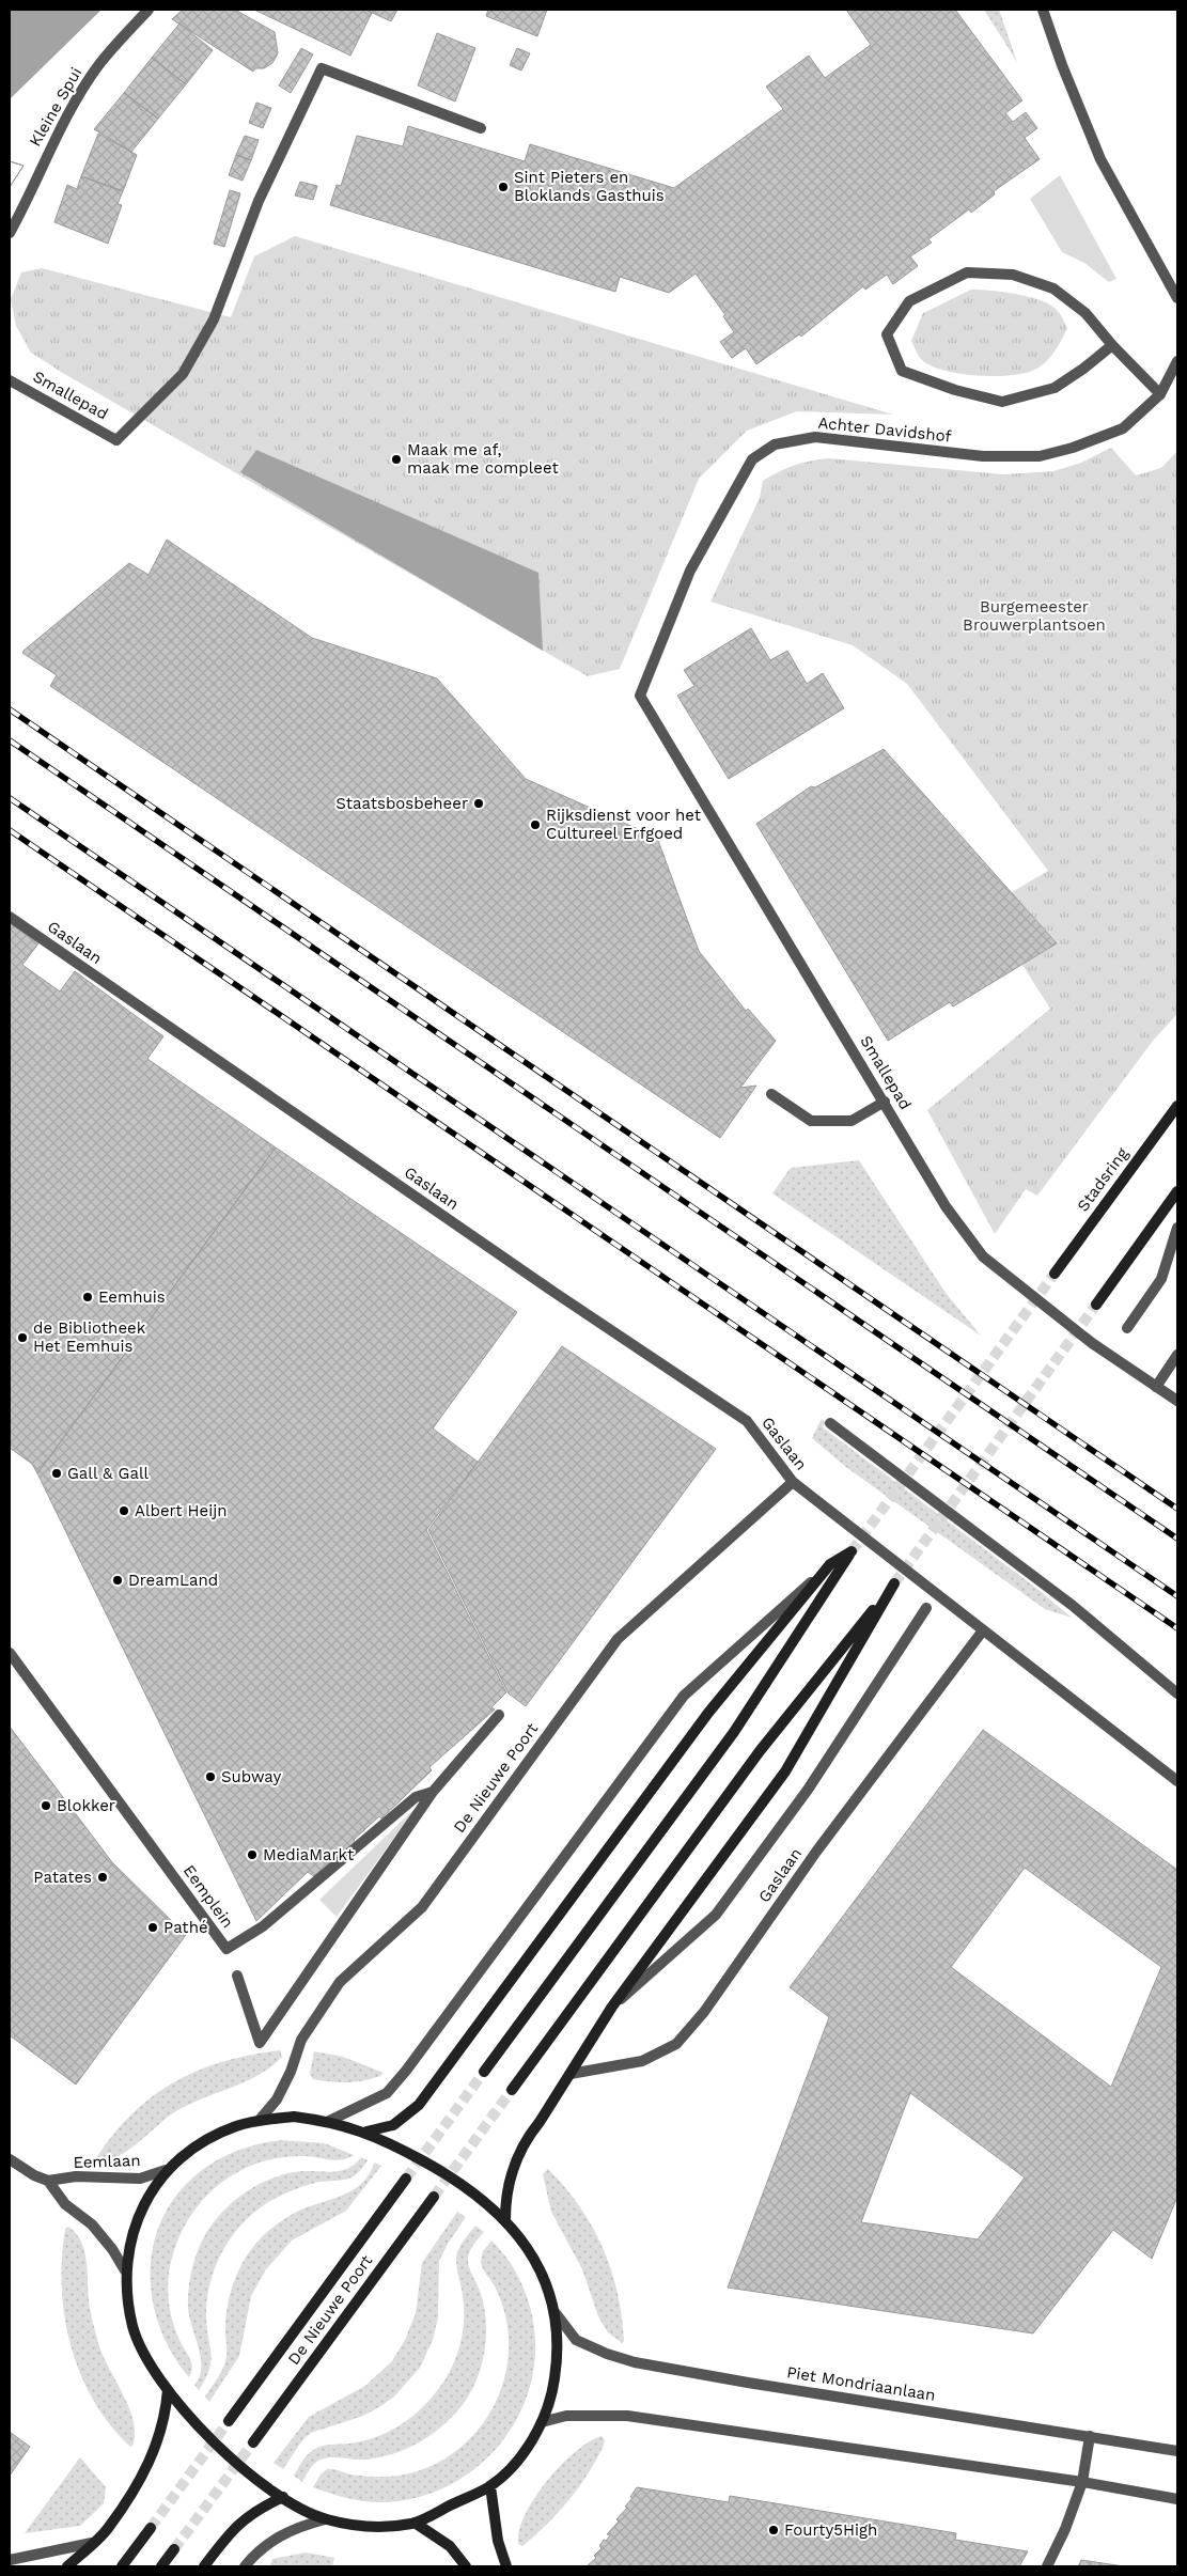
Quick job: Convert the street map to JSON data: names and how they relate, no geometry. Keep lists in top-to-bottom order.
{
  "streets": {
    "main road": ["Stadsring", "De Nieuwe Poort"],
    "street": [
      "Kleine Spui",
      "Smallepad",
      "Achter Davidshof",
      "Gaslaan",
      "Eemplein",
      "Eemlaan",
      "Piet Mondriaanlaan"
    ]
  },
  "crossings": [
    ["Smallepad", "Achter Davidshof"],
    ["Gaslaan", "De Nieuwe Poort"]
  ],
  "parks": ["Burgemeester Brouwerplantsoen"],
  "places": [
    "Sint Pieters en Bloklands Gasthuis",
    "Maak me af, maak me compleet",
    "Staatsbosbeheer",
    "Rijksdienst voor het Cultureel Erfgoed",
    "Eemhuis",
    "de Bibliotheek Het Eemhuis",
    "Gall & Gall",
    "Albert Heijn",
    "DreamLand",
    "Subway",
    "Blokker",
    "MediaMarkt",
    "Patates",
    "Pathé",
    "Fourty5High"
  ]
}
